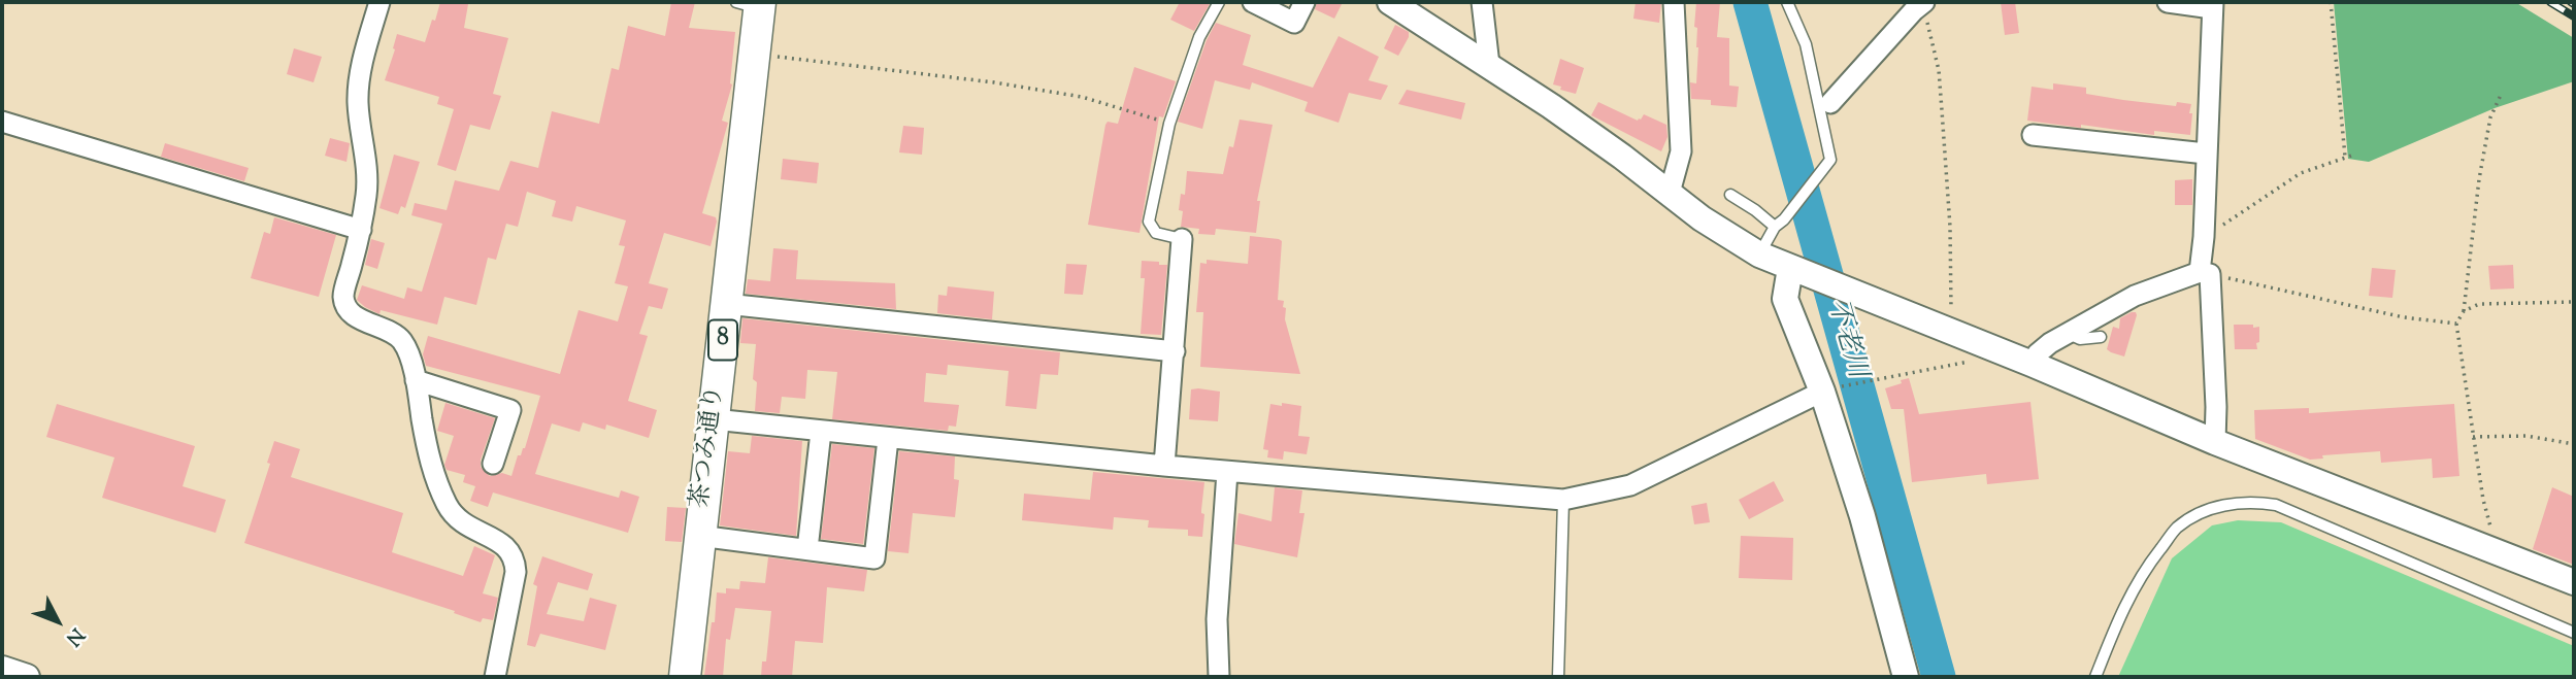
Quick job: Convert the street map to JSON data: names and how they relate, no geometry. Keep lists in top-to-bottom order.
{
  "streets": {
    "main road": ["8", "茶つみ通り"]
  },
  "water": ["不老川"],
  "north": "bottom right"
}
